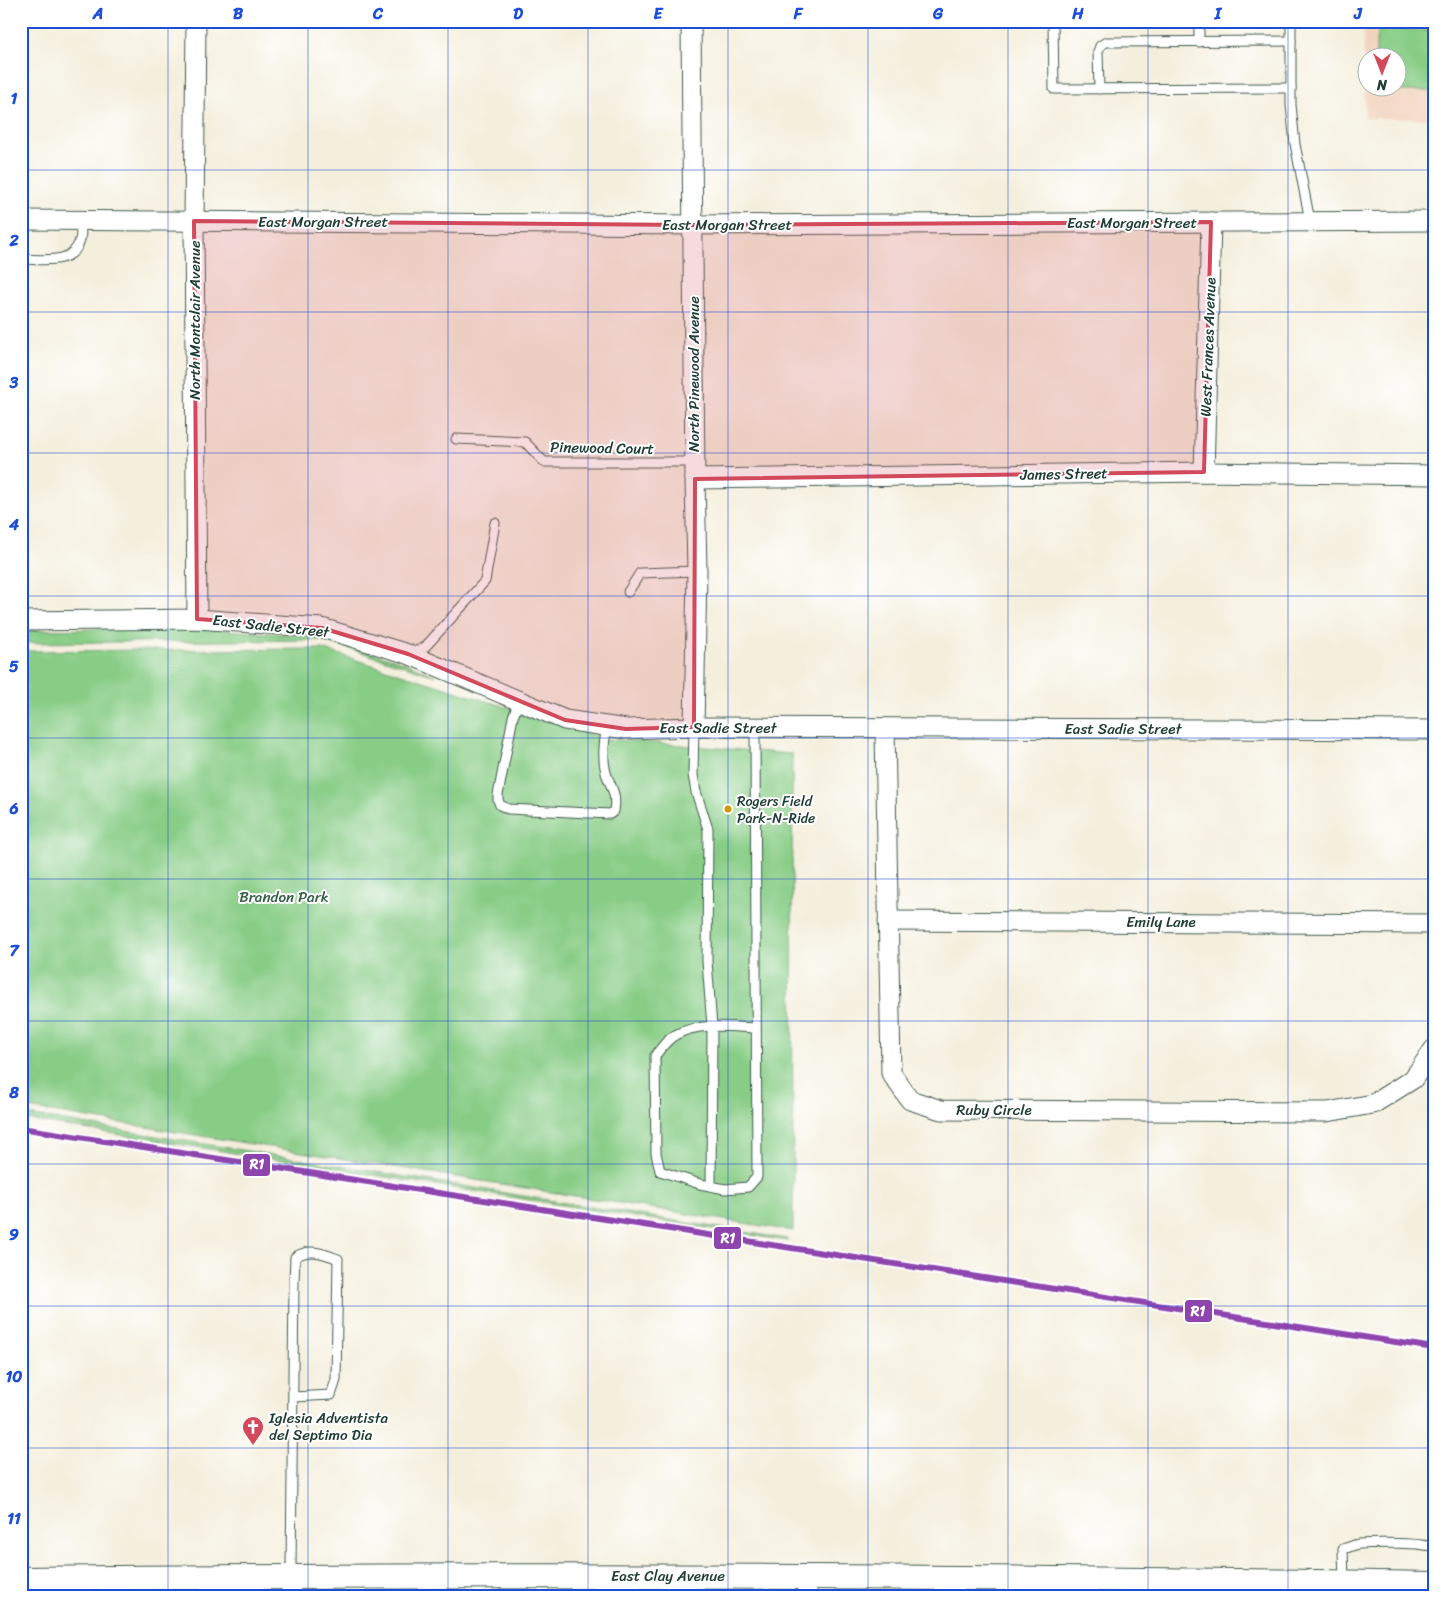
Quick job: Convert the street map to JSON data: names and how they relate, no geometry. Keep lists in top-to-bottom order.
{
  "streets": {
    "street": [
      "East Morgan Street",
      "North Montclair Avenue",
      "West Frances Avenue",
      "North Pinewood Avenue",
      "James Street",
      "East Sadie Street",
      "Emily Lane",
      "Ruby Circle",
      "East Clay Avenue"
    ],
    "lane": ["Pinewood Court"]
  },
  "crossings": [
    ["East Morgan Street", "North Montclair Avenue"],
    ["East Morgan Street", "West Frances Avenue"],
    ["East Morgan Street", "North Pinewood Avenue"],
    ["North Montclair Avenue", "East Sadie Street"],
    ["West Frances Avenue", "James Street"],
    ["North Pinewood Avenue", "Pinewood Court"],
    ["North Pinewood Avenue", "James Street"],
    ["North Pinewood Avenue", "East Sadie Street"],
    ["Pinewood Court", "James Street"],
    ["East Sadie Street", "Ruby Circle"],
    ["Emily Lane", "Ruby Circle"]
  ],
  "parks": ["Brandon Park"],
  "places": {
    "other": ["Rogers Field Park-N-Ride"],
    "church": ["Iglesia Adventista del Septimo Dia"]
  },
  "lines": ["transit line R1"],
  "north": "bottom",
  "grid": {
    "columns": [
      "A",
      "B",
      "C",
      "D",
      "E",
      "F",
      "G",
      "H",
      "I",
      "J"
    ],
    "rows": [
      "1",
      "2",
      "3",
      "4",
      "5",
      "6",
      "7",
      "8",
      "9",
      "10",
      "11"
    ]
  }
}
